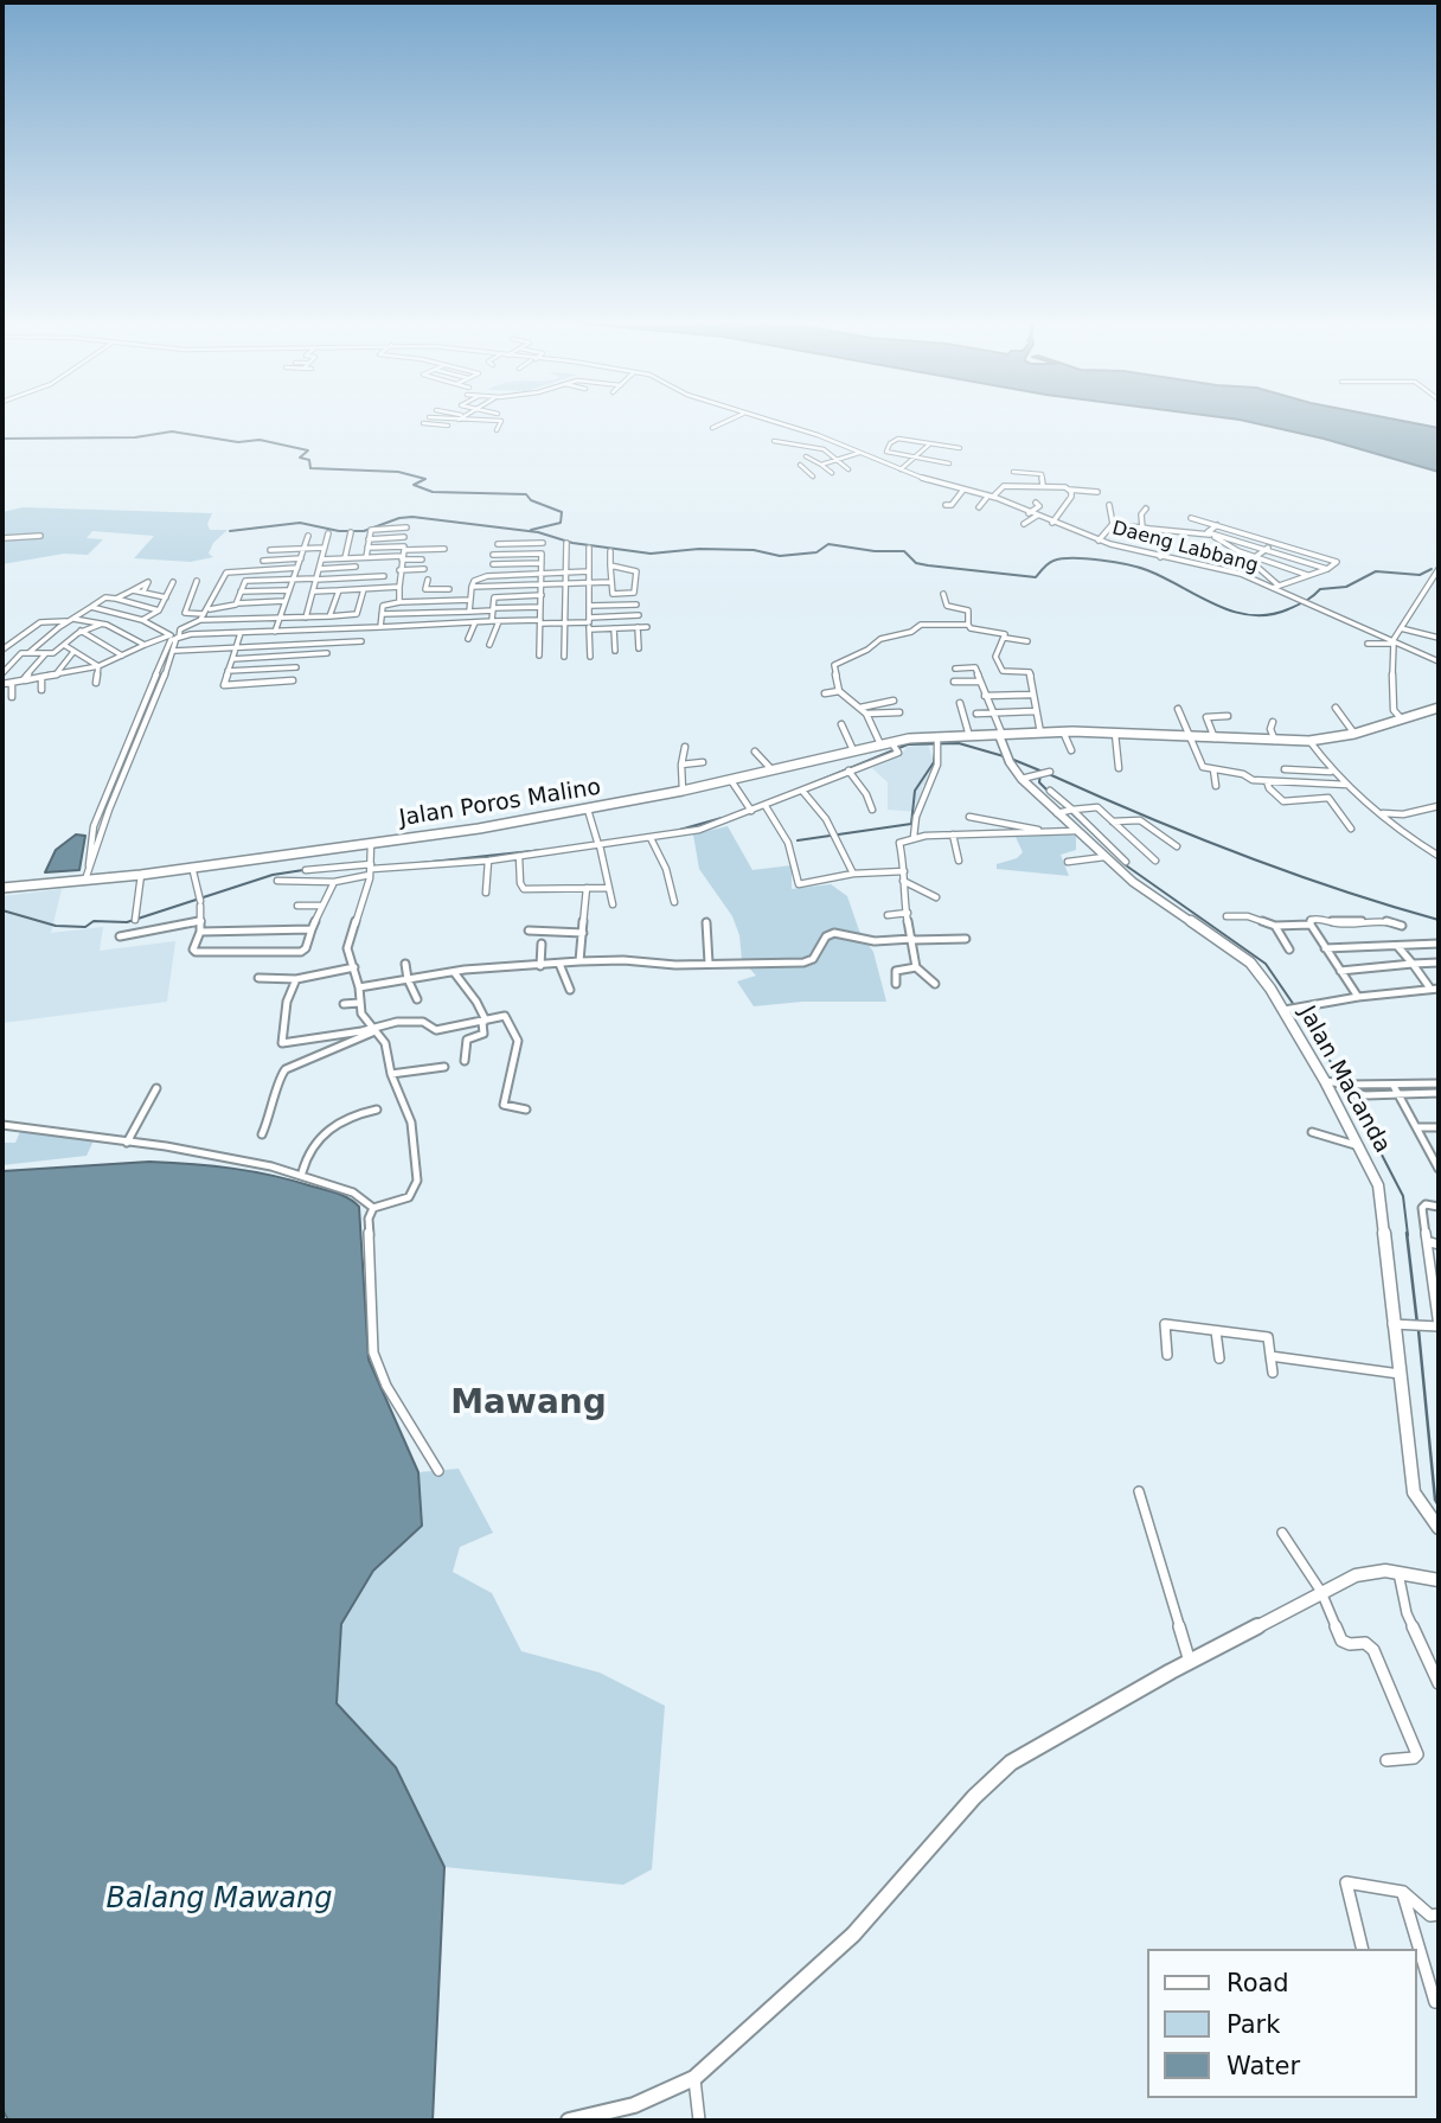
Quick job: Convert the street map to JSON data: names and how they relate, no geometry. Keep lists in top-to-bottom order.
{
  "streets": {
    "main road": ["Jalan Poros Malino"],
    "street": ["Daeng Labbang", "Jalan Macanda"]
  },
  "crossings": [
    ["Jalan Poros Malino", "Jalan Macanda"]
  ],
  "districts": ["Mawang"],
  "water": ["Balang Mawang"],
  "legend": ["Road", "Park", "Water"]
}
